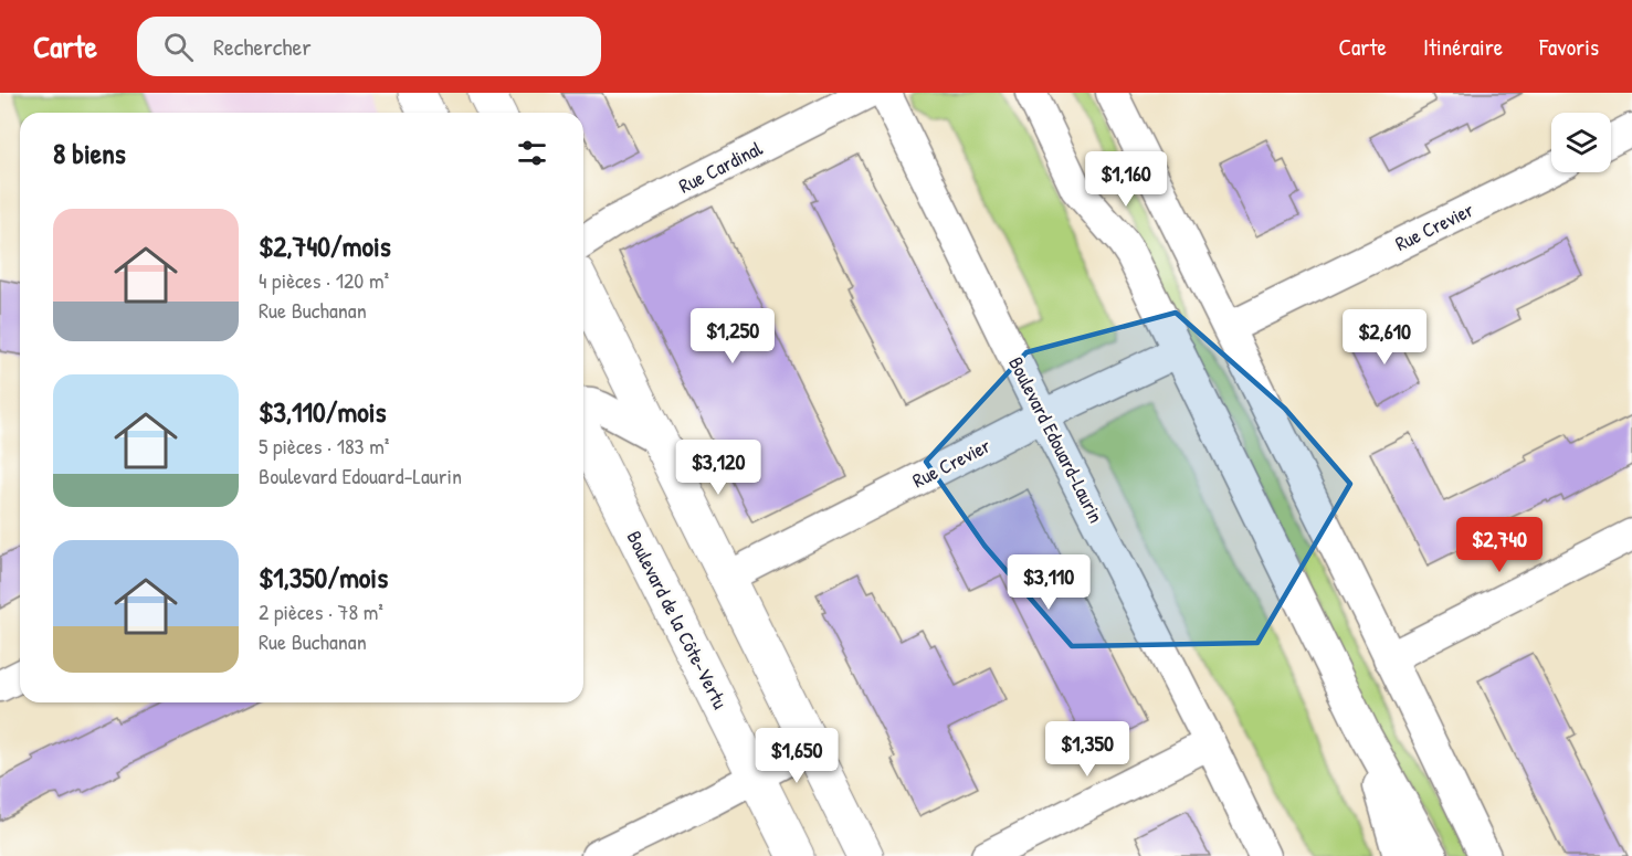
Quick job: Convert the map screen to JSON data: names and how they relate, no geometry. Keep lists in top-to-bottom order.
{
  "streets": {
    "main road": ["Boulevard de la Côte-Vertu"],
    "street": ["Rue Cardinal", "Rue Crevier", "Boulevard Edouard-Laurin"]
  },
  "crossings": [
    ["Rue Crevier", "Boulevard Edouard-Laurin"]
  ],
  "page": {
    "header": "Carte",
    "search": "Rechercher",
    "nav": ["Carte", "Itinéraire", "Favoris"],
    "heading": "8 biens",
    "price": [
      "$1,160",
      "$1,250",
      "$2,610",
      "$3,120",
      "$2,740",
      "$3,110",
      "$1,350",
      "$1,650"
    ],
    "list": [
      {
        "name": "$2,740/mois",
        "note": "4 pièces · 120 m² · Rue Buchanan"
      },
      {
        "name": "$3,110/mois",
        "note": "5 pièces · 183 m² · Boulevard Edouard-Laurin"
      },
      {
        "name": "$1,350/mois",
        "note": "2 pièces · 78 m² · Rue Buchanan"
      }
    ]
  }
}
